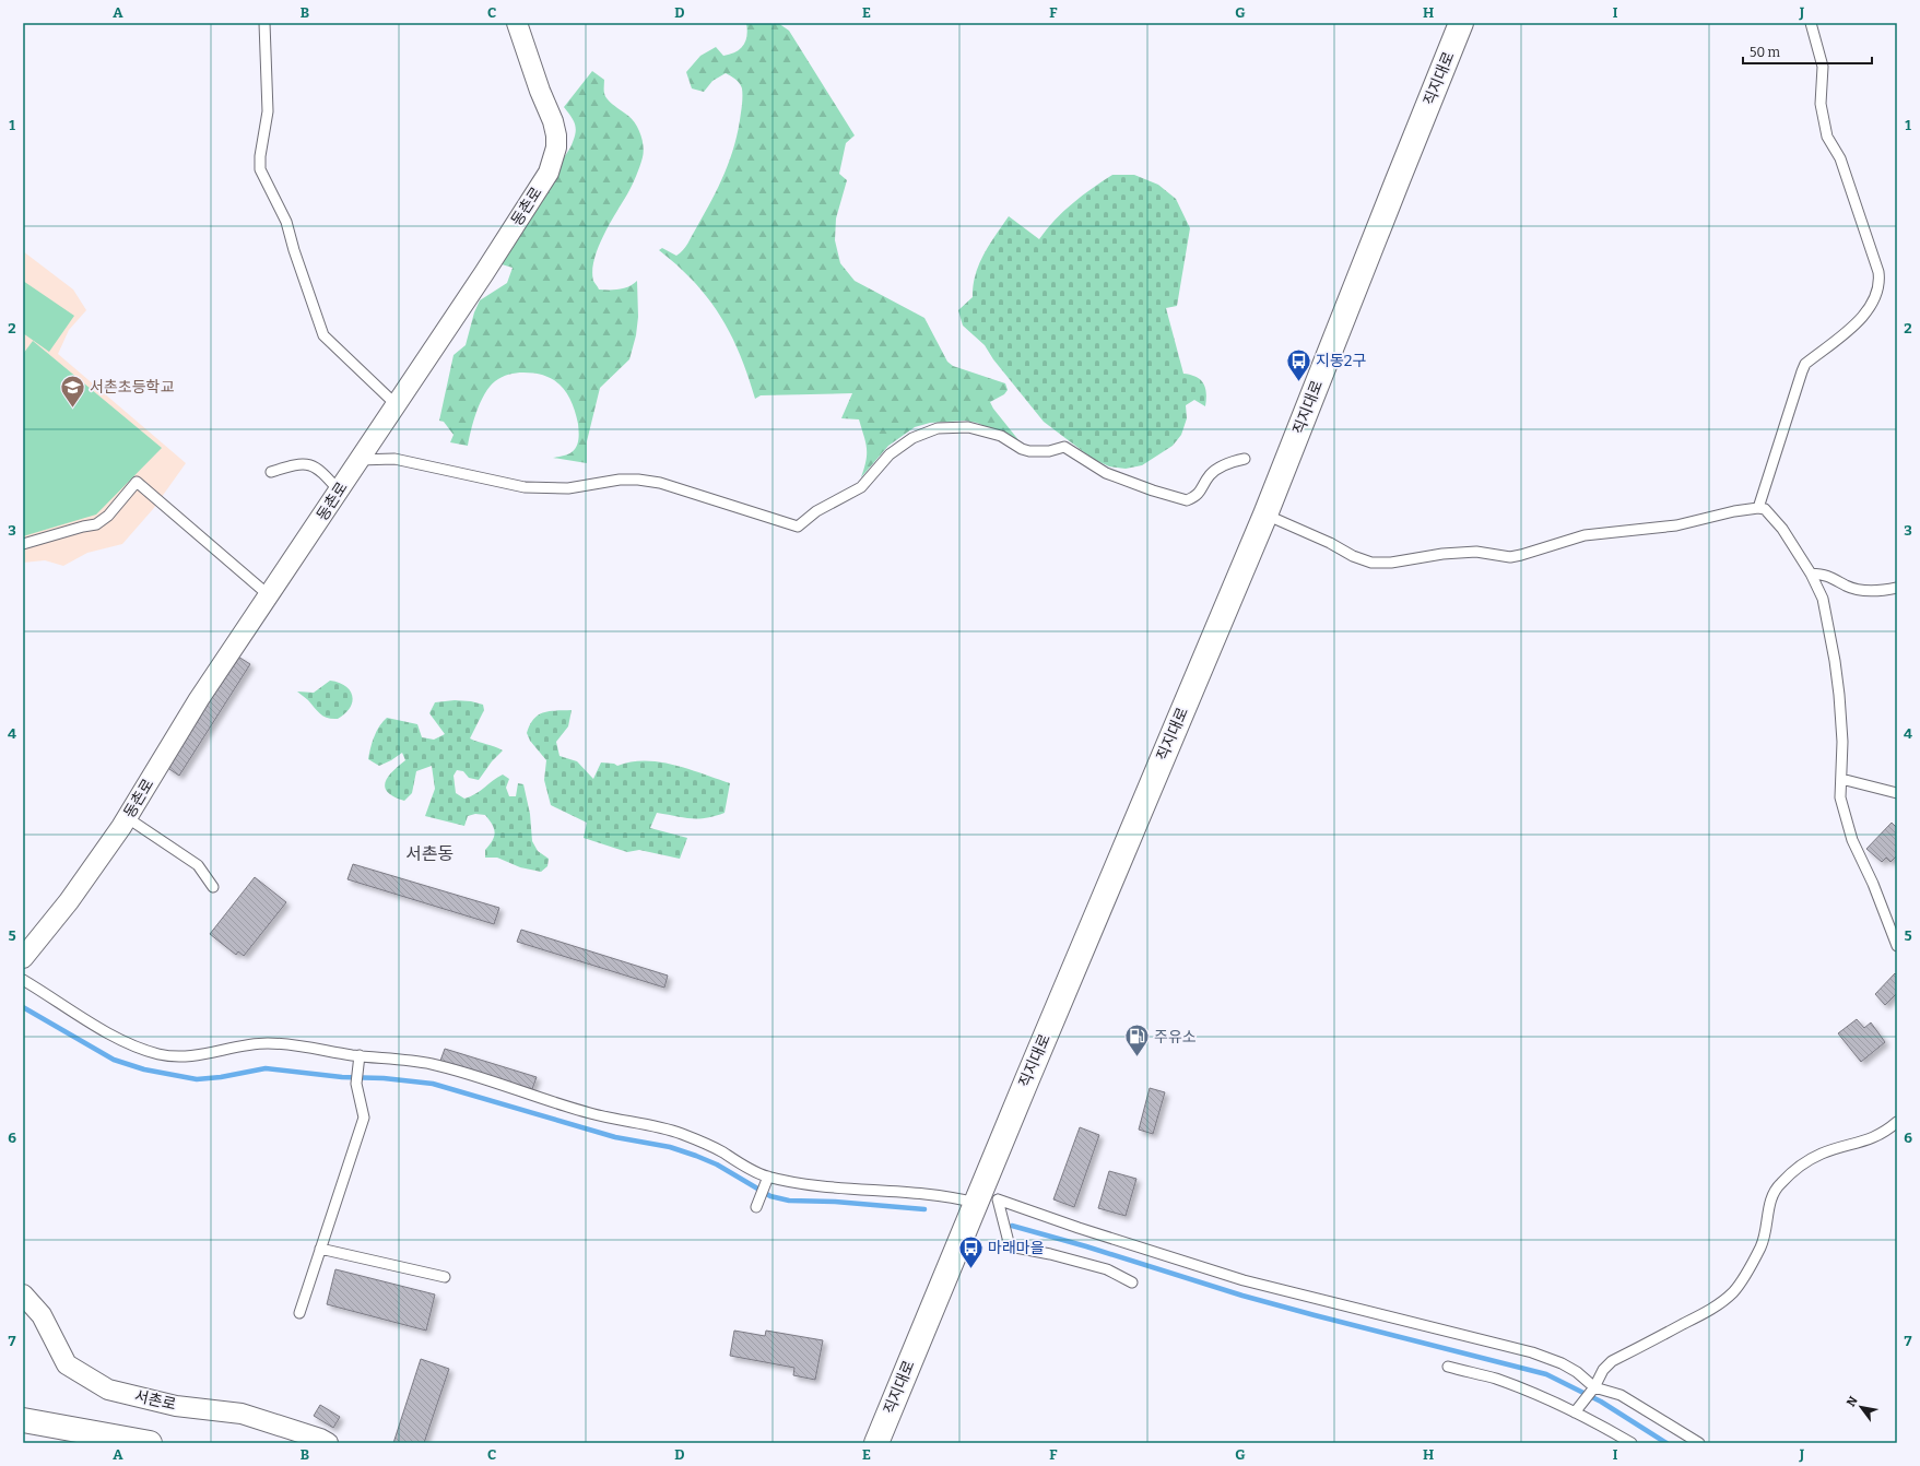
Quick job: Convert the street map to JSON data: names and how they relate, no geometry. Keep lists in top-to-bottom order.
{
  "streets": {
    "main road": ["직지대로"],
    "street": ["동촌로", "서촌로"]
  },
  "districts": ["서촌동"],
  "places": {
    "bus stop": ["지동2구", "마래마을"],
    "school or university": ["서촌초등학교"],
    "fuel station": ["주유소"]
  },
  "scale_bar": "50 m",
  "north": "top left",
  "grid": {
    "columns": [
      "A",
      "B",
      "C",
      "D",
      "E",
      "F",
      "G",
      "H",
      "I",
      "J"
    ],
    "rows": [
      "1",
      "2",
      "3",
      "4",
      "5",
      "6",
      "7"
    ]
  }
}
